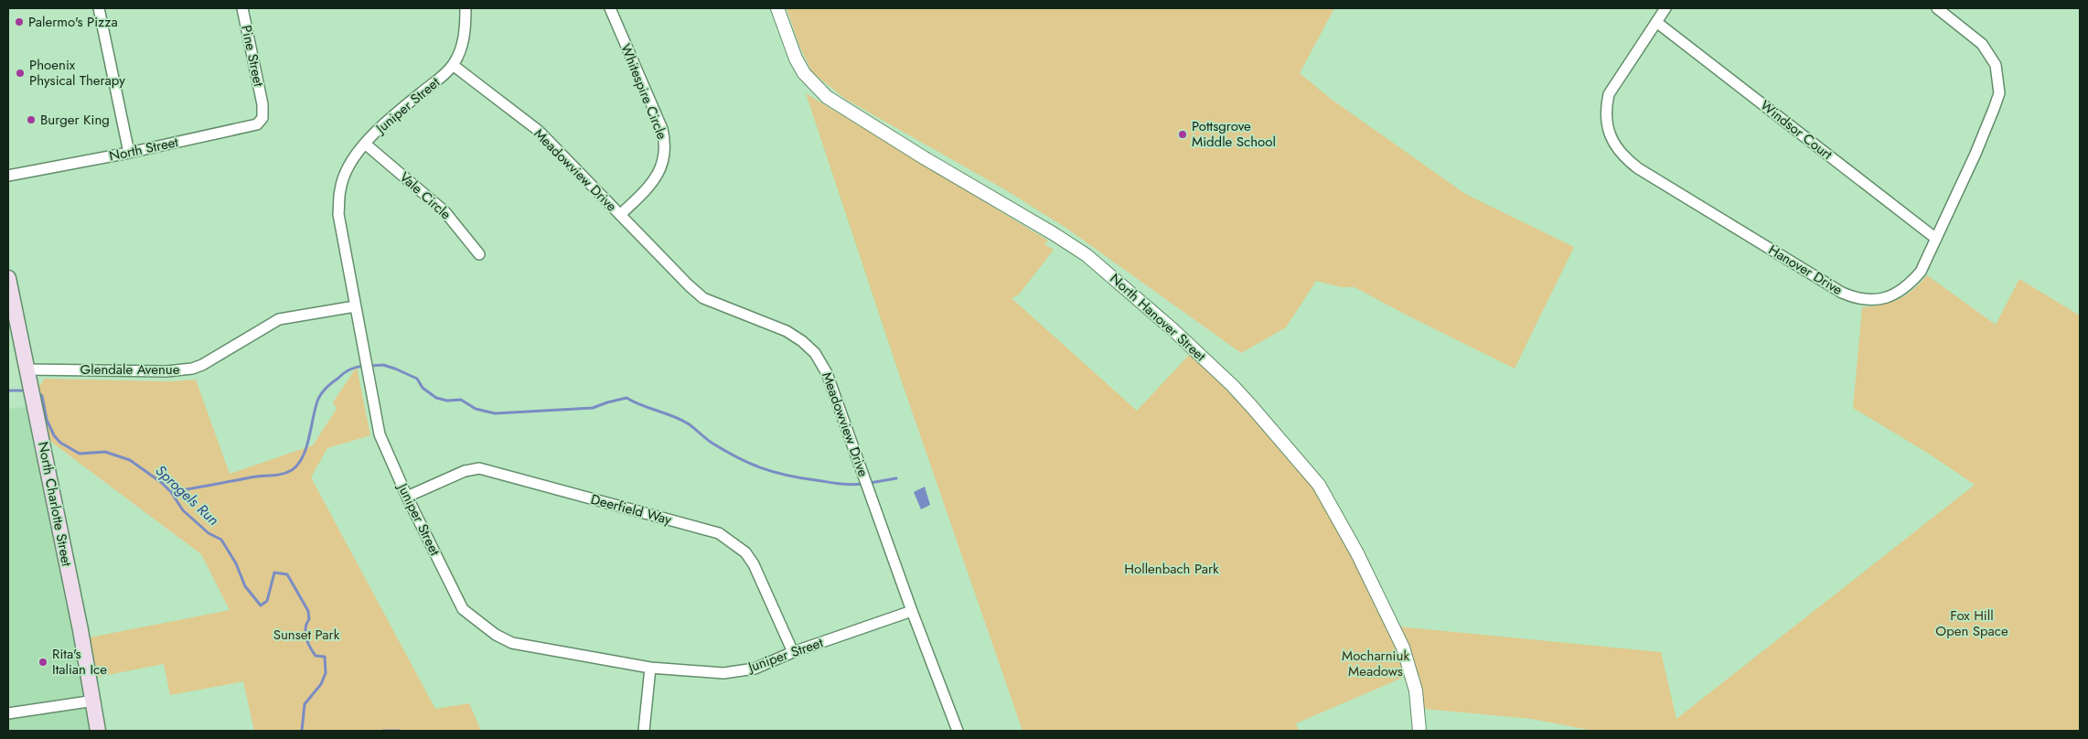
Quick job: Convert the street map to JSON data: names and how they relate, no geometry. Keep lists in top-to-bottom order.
{
  "streets": {
    "main road": ["North Charlotte Street"],
    "street": [
      "Pine Street",
      "Whitespire Circle",
      "Juniper Street",
      "Windsor Court",
      "North Street",
      "Meadowview Drive",
      "Vale Circle",
      "Hanover Drive",
      "North Hanover Street",
      "Glendale Avenue",
      "Deerfield Way"
    ]
  },
  "crossings": [
    ["Pine Street", "North Street"],
    ["Whitespire Circle", "Meadowview Drive"],
    ["Juniper Street", "Meadowview Drive"],
    ["Juniper Street", "Vale Circle"],
    ["Juniper Street", "Glendale Avenue"],
    ["Juniper Street", "Deerfield Way"],
    ["Windsor Court", "Hanover Drive"],
    ["Glendale Avenue", "North Charlotte Street"]
  ],
  "water": ["Sprogels Run"],
  "parks": [
    "Hollenbach Park",
    "Fox Hill Open Space",
    "Sunset Park",
    "Mocharniuk Meadows"
  ],
  "places": [
    "Palermo's Pizza",
    "Phoenix Physical Therapy",
    "Burger King",
    "Pottsgrove Middle School",
    "Rita's Italian Ice"
  ]
}
